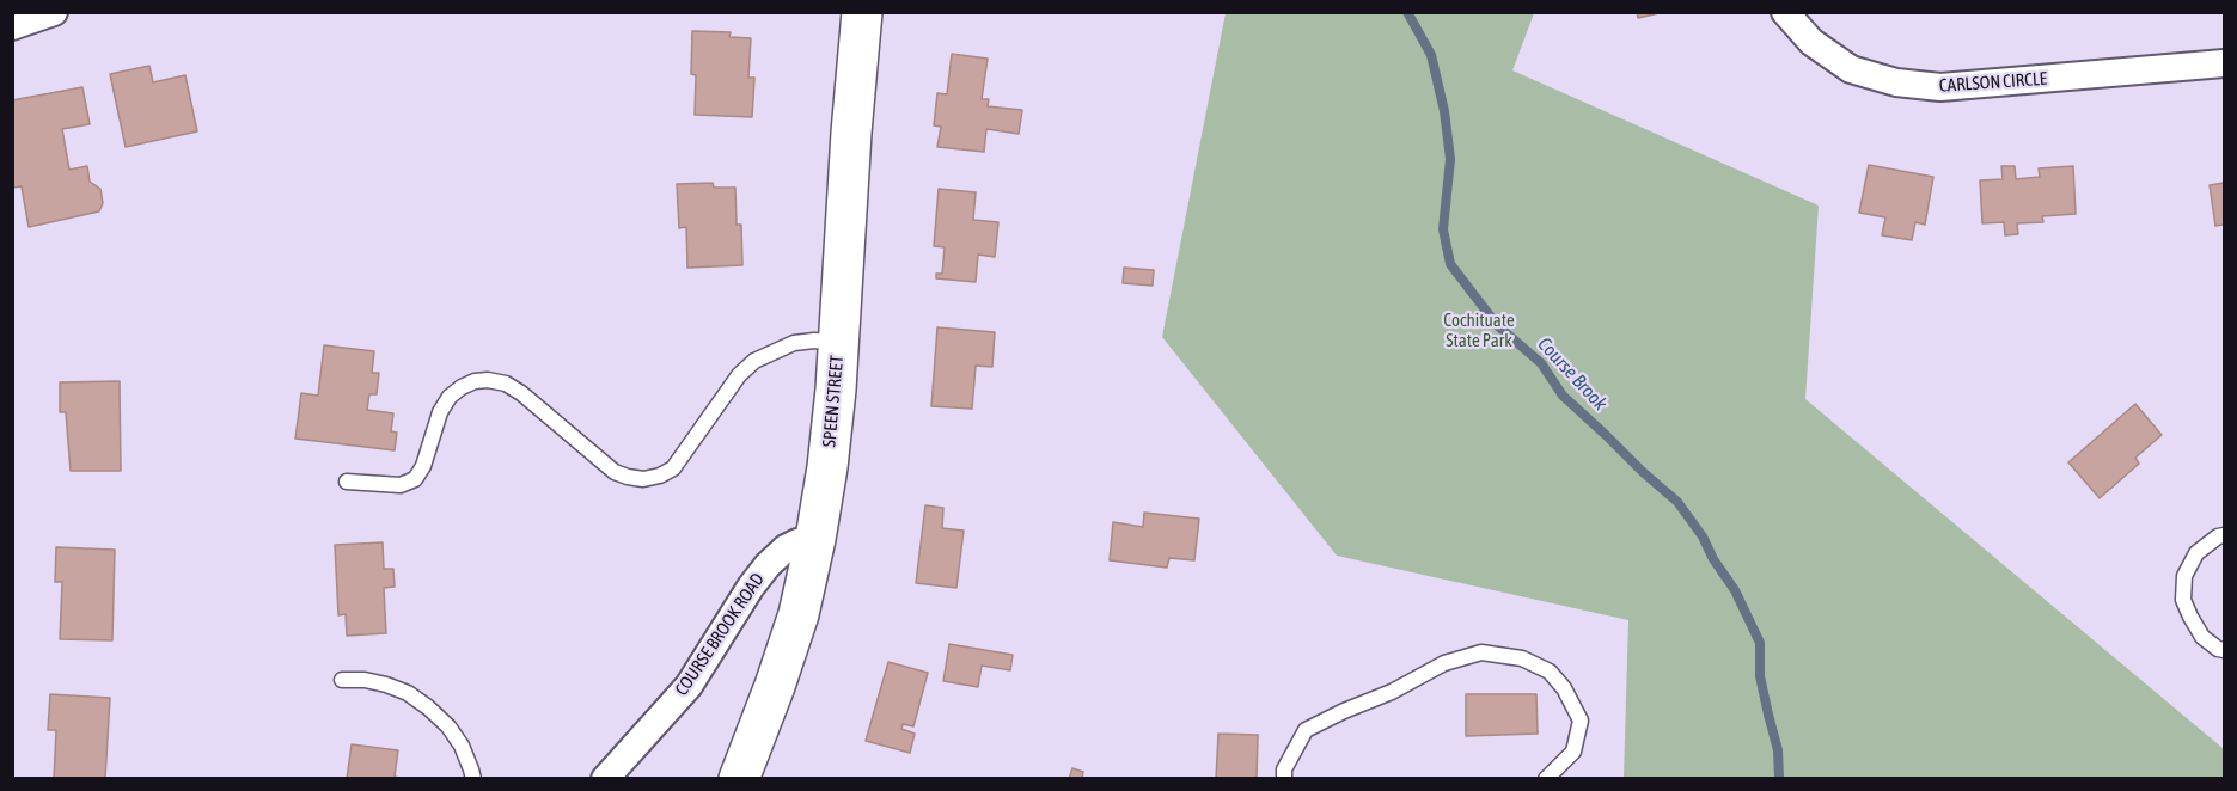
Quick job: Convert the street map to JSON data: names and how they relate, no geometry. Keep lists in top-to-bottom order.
{
  "streets": {
    "street": ["CARLSON CIRCLE", "SPEEN STREET", "COURSE BROOK ROAD"]
  },
  "crossings": [
    ["SPEEN STREET", "COURSE BROOK ROAD"]
  ],
  "water": ["Course Brook"],
  "parks": ["Cochituate State Park"]
}
